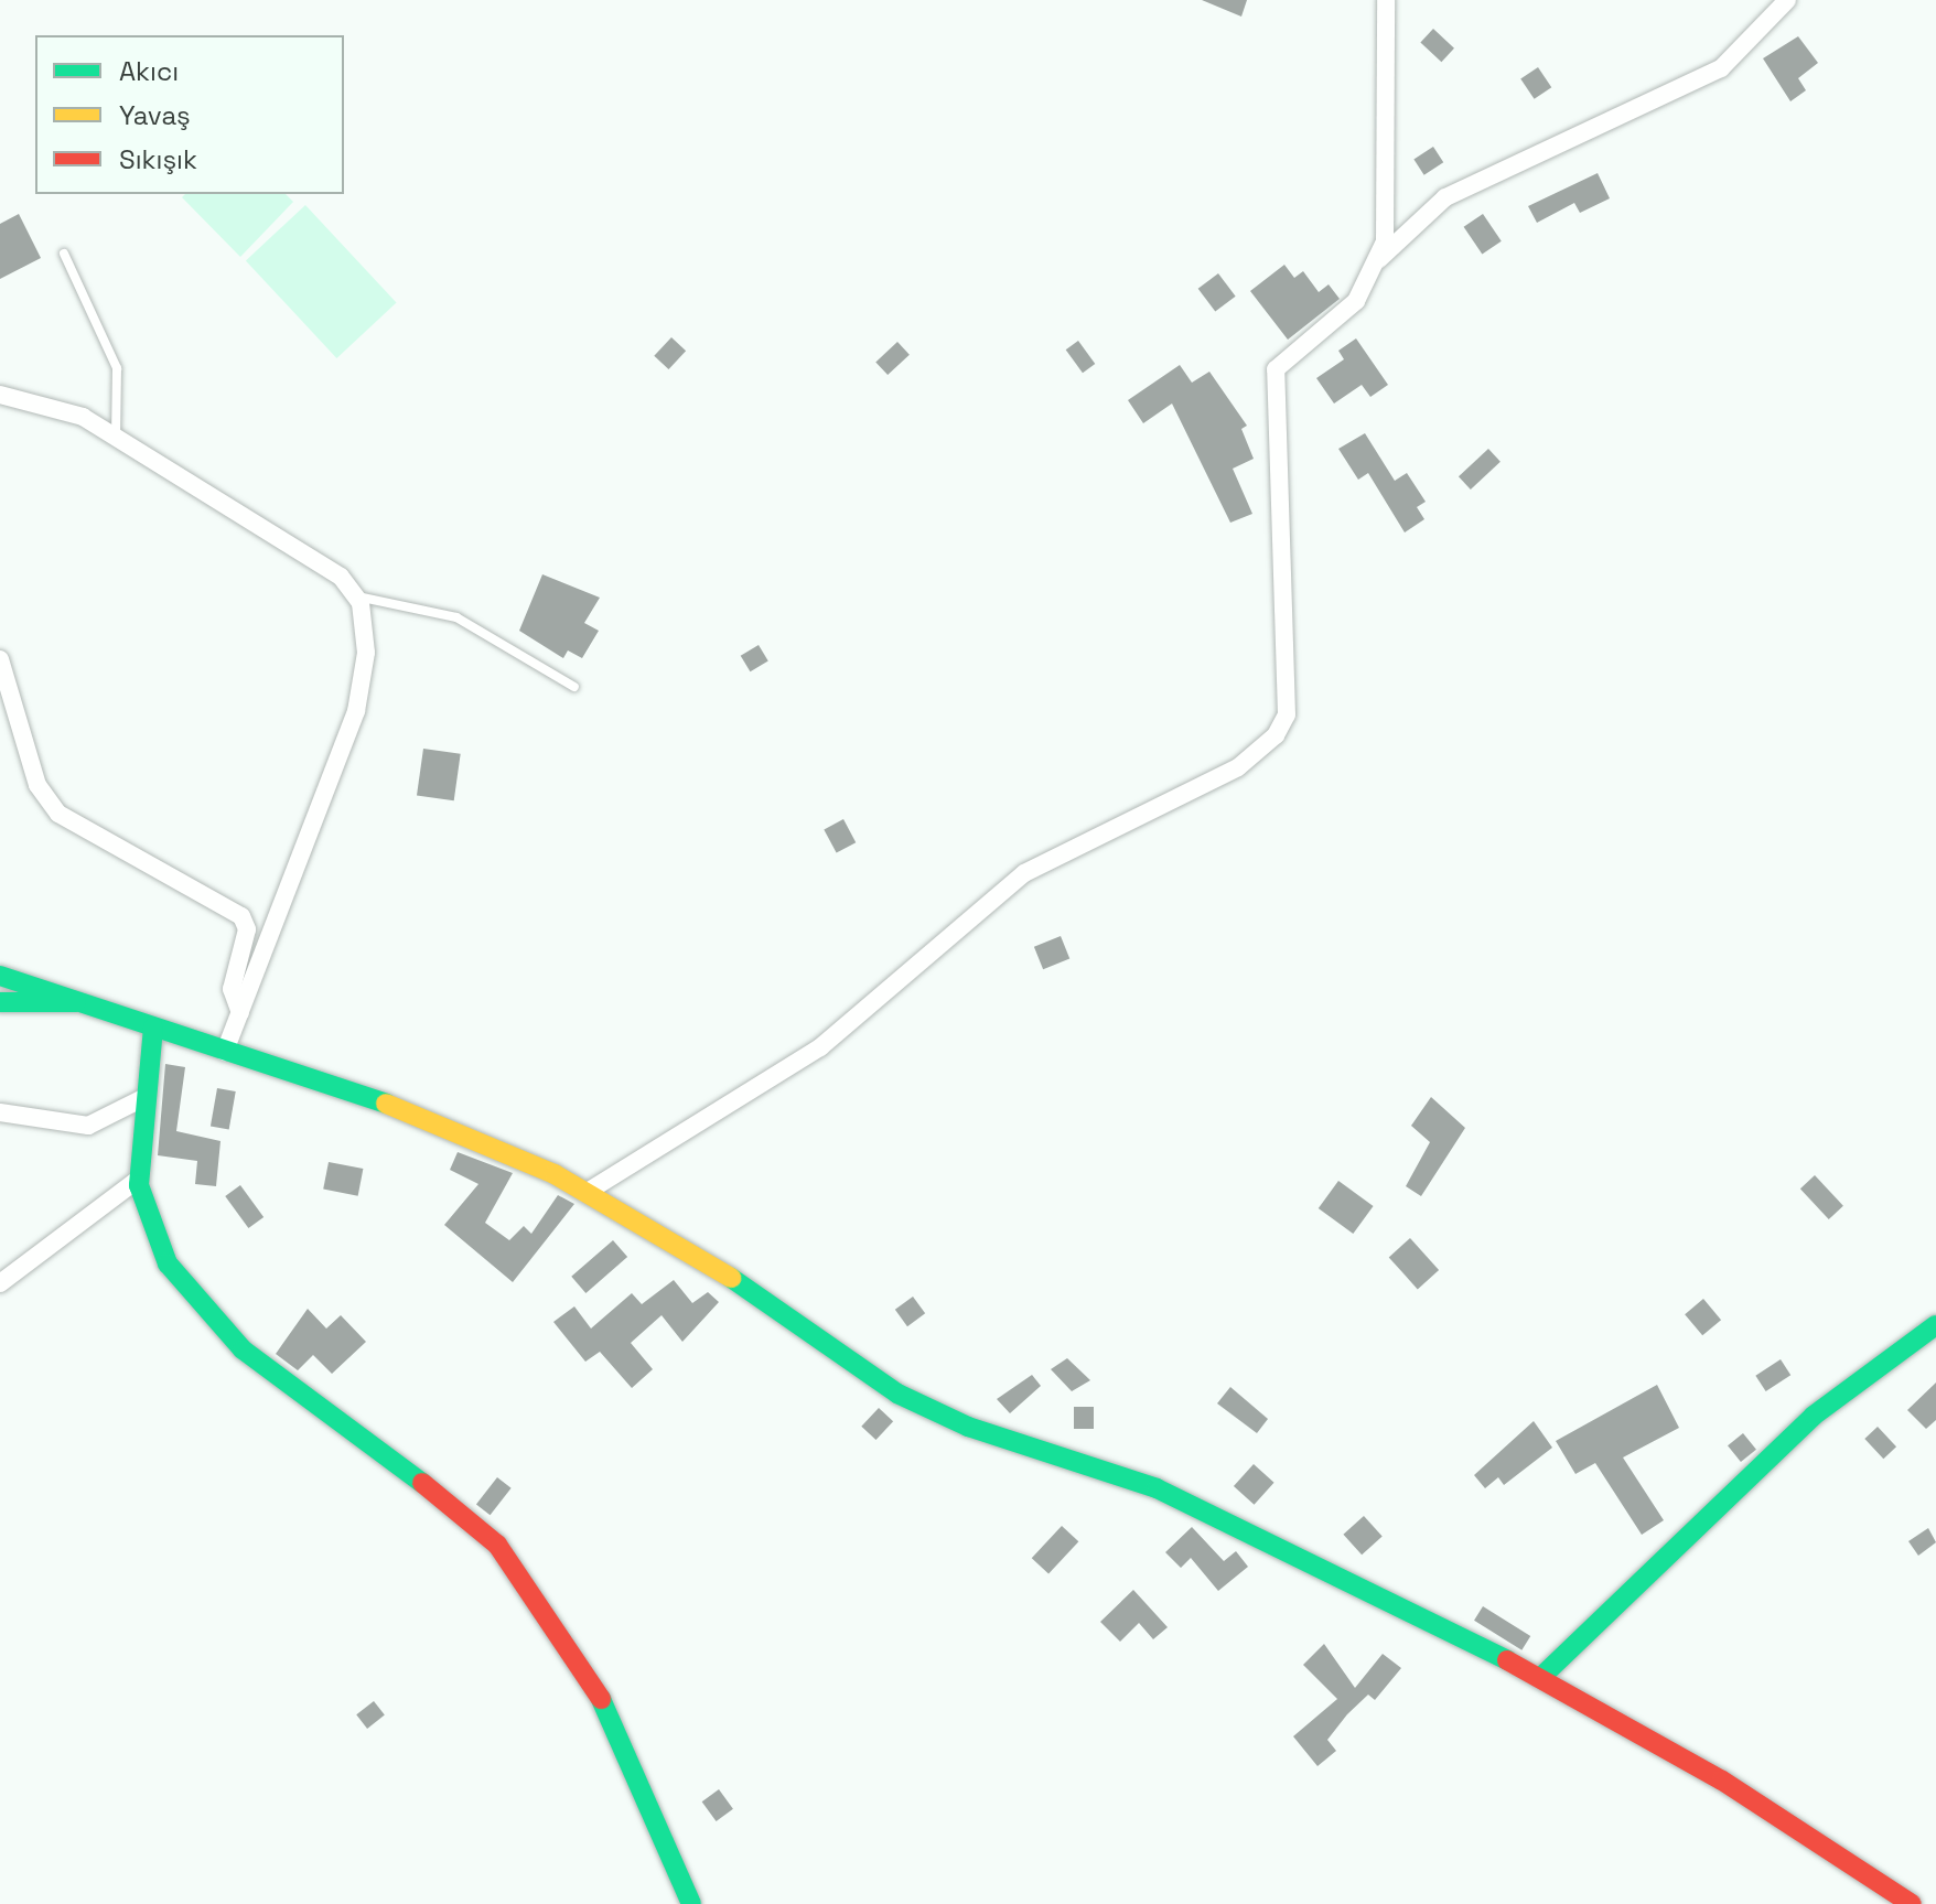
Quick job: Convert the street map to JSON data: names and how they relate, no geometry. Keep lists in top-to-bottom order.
{
  "legend": ["Akıcı", "Yavaş", "Sıkışık"]
}
